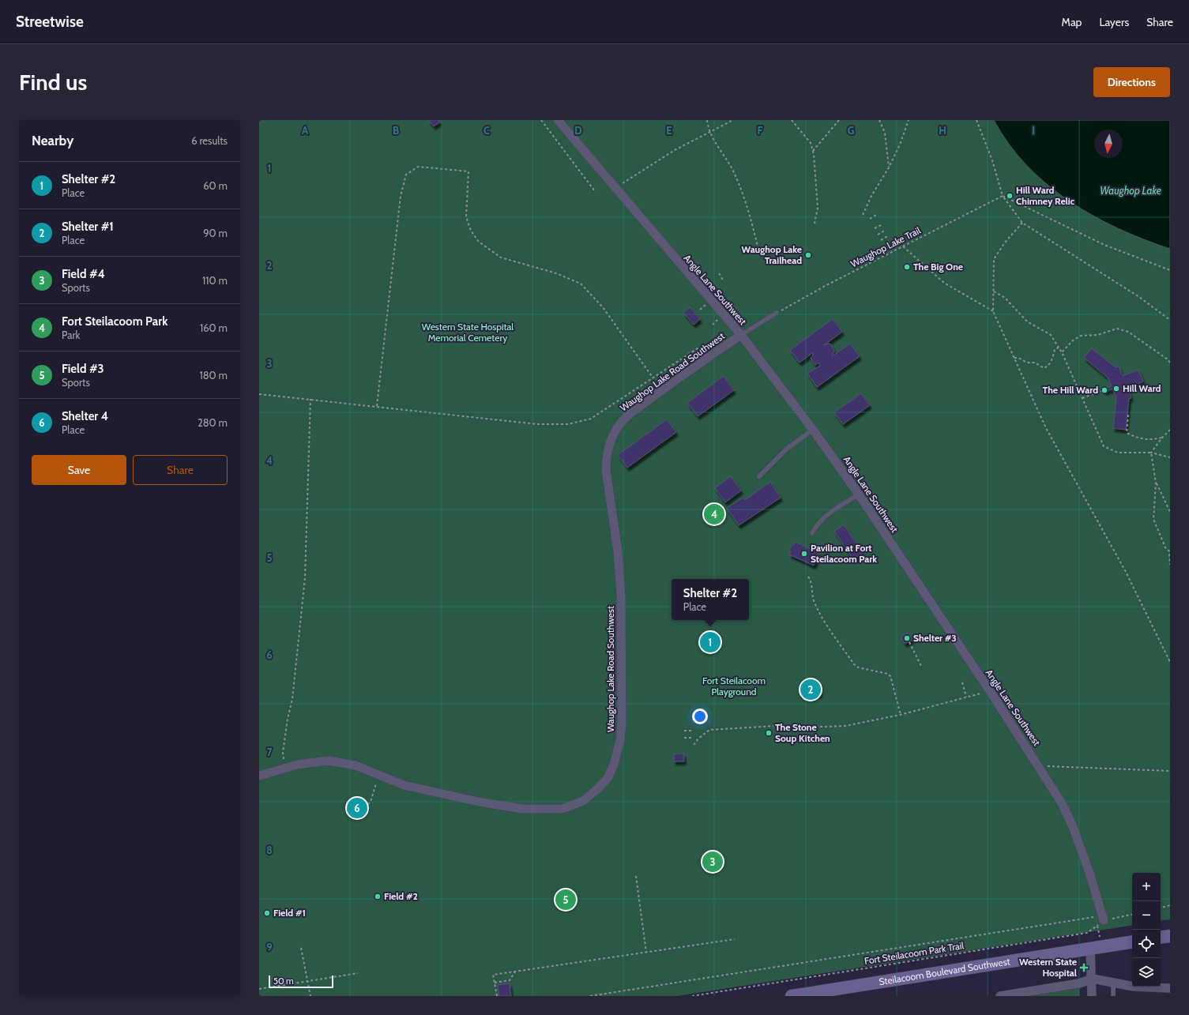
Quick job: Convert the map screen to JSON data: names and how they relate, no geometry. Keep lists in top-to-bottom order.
{
  "streets": {
    "main road": ["Steilacoom Boulevard Southwest"],
    "street": ["Angle Lane Southwest", "Waughop Lake Road Southwest"],
    "path": ["Waughop Lake Trail", "Fort Steilacoom Park Trail"]
  },
  "crossings": [
    ["Waughop Lake Trail", "Waughop Lake Road Southwest"],
    ["Angle Lane Southwest", "Waughop Lake Road Southwest"],
    ["Angle Lane Southwest", "Fort Steilacoom Park Trail"]
  ],
  "water": ["Waughop Lake"],
  "parks": ["Western State Hospital Memorial Cemetery", "Fort Steilacoom Playground"],
  "places": {
    "other": [
      "Hill Ward Chimney Relic",
      "Waughop Lake Trailhead",
      "The Big One",
      "Hill Ward",
      "The Hill Ward",
      "Pavilion at Fort Steilacoom Park",
      "Shelter #3",
      "The Stone Soup Kitchen",
      "Field #2",
      "Field #1"
    ],
    "health": ["Western State Hospital"]
  },
  "scale_bar": "50 m",
  "north": "bottom",
  "page": {
    "header": "Streetwise",
    "nav": ["Map", "Layers", "Share"],
    "buttons": [
      "Directions",
      ["Save", "Share"]
    ],
    "title": "Find us",
    "heading": ["Nearby", "6 results"],
    "list": [
      {
        "mark": "1",
        "name": "Shelter #2",
        "note": "Place",
        "value": "60 m"
      },
      {
        "mark": "2",
        "name": "Shelter #1",
        "note": "Place",
        "value": "90 m"
      },
      {
        "mark": "3",
        "name": "Field #4",
        "note": "Sports",
        "value": "110 m"
      },
      {
        "mark": "4",
        "name": "Fort Steilacoom Park",
        "note": "Park",
        "value": "160 m"
      },
      {
        "mark": "5",
        "name": "Field #3",
        "note": "Sports",
        "value": "180 m"
      },
      {
        "mark": "6",
        "name": "Shelter 4",
        "note": "Place",
        "value": "280 m"
      }
    ],
    "pins": [
      "4",
      "1",
      "2",
      "6",
      "3",
      "5"
    ],
    "popup": ["Shelter #2", "Place"],
    "map_buttons": ["+", "−"],
    "scale": "50 m"
  },
  "grid": {
    "columns": [
      "A",
      "B",
      "C",
      "D",
      "E",
      "F",
      "G",
      "H",
      "I"
    ],
    "rows": [
      "1",
      "2",
      "3",
      "4",
      "5",
      "6",
      "7",
      "8",
      "9"
    ]
  }
}
